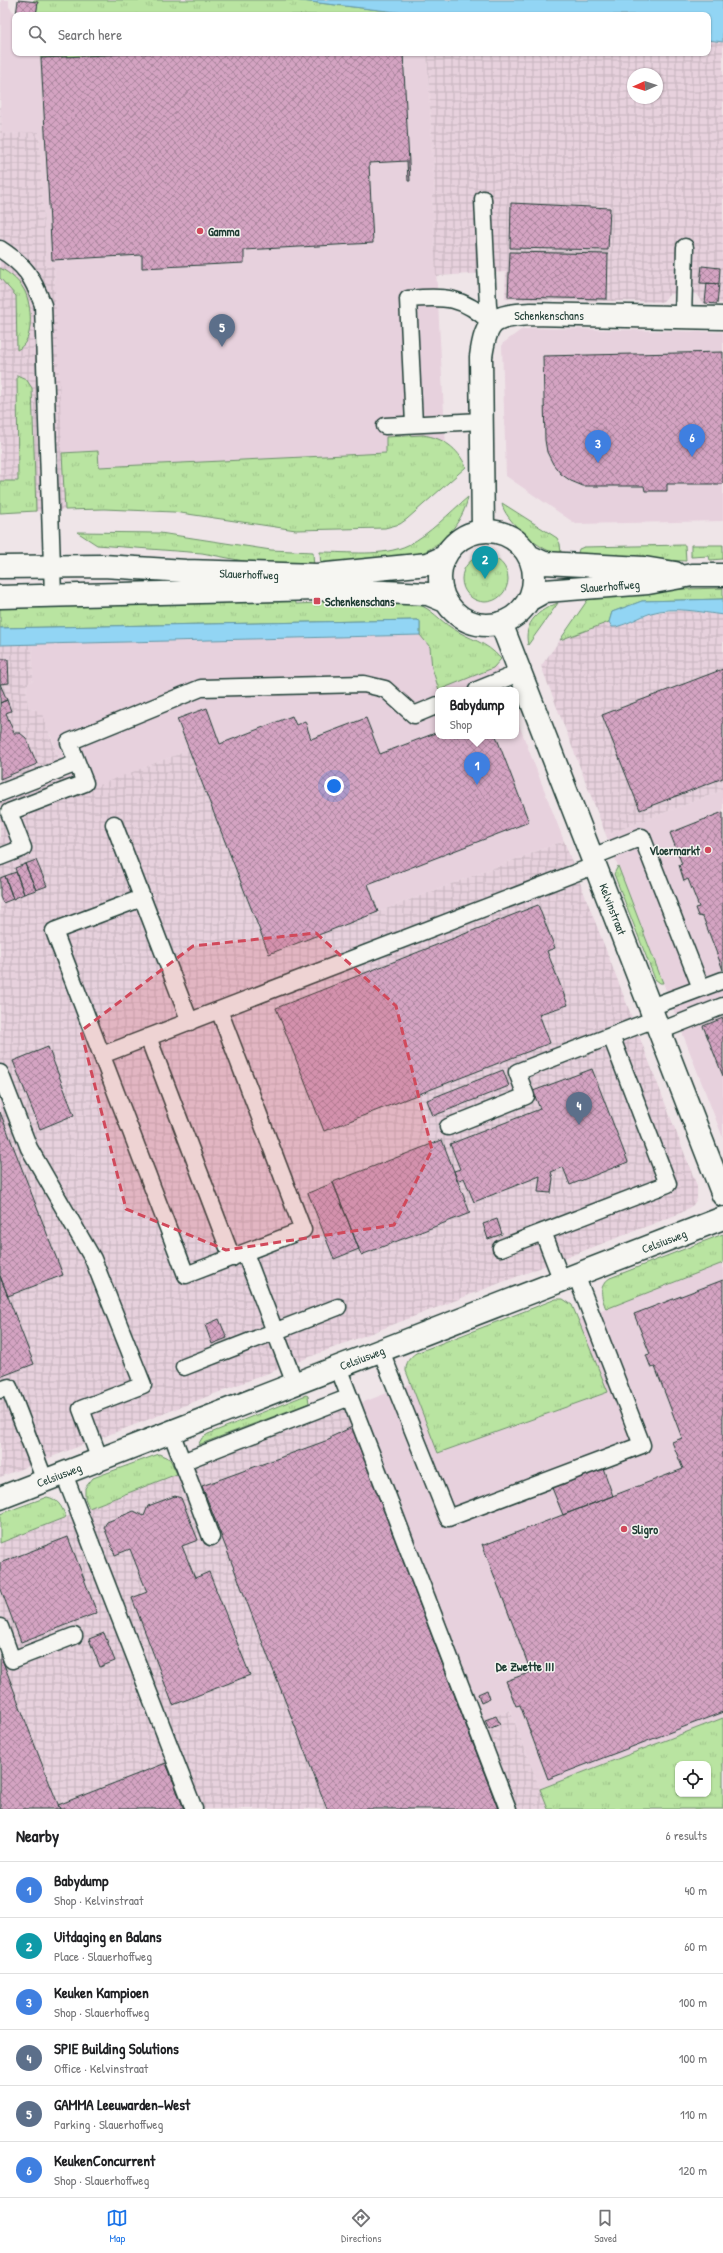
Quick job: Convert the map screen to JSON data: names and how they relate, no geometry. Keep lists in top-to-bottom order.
{
  "streets": {
    "street": [
      "Schenkenschans",
      "Slauerhoffweg",
      "Kelvinstraat",
      "Celsiusweg"
    ]
  },
  "crossings": [
    ["Slauerhoffweg", "Kelvinstraat"]
  ],
  "districts": ["De Zwette III"],
  "places": {
    "other": ["Gamma", "Vloermarkt", "Sligro"],
    "transit": ["Schenkenschans"]
  },
  "north": "left",
  "page": {
    "search": "Search here",
    "pins": [
      "5",
      "6",
      "3",
      "2",
      "1",
      "4"
    ],
    "popup": ["Babydump", "Shop"],
    "heading": ["Nearby", "6 results"],
    "list": [
      {
        "mark": "1",
        "name": "Babydump",
        "note": "Shop · Kelvinstraat",
        "value": "40 m"
      },
      {
        "mark": "2",
        "name": "Uitdaging en Balans",
        "note": "Place · Slauerhoffweg",
        "value": "60 m"
      },
      {
        "mark": "3",
        "name": "Keuken Kampioen",
        "note": "Shop · Slauerhoffweg",
        "value": "100 m"
      },
      {
        "mark": "4",
        "name": "SPIE Building Solutions",
        "note": "Office · Kelvinstraat",
        "value": "100 m"
      },
      {
        "mark": "5",
        "name": "GAMMA Leeuwarden-West",
        "note": "Parking · Slauerhoffweg",
        "value": "110 m"
      },
      {
        "mark": "6",
        "name": "KeukenConcurrent",
        "note": "Shop · Slauerhoffweg",
        "value": "120 m"
      }
    ],
    "nav": ["Map", "Directions", "Saved"]
  }
}
